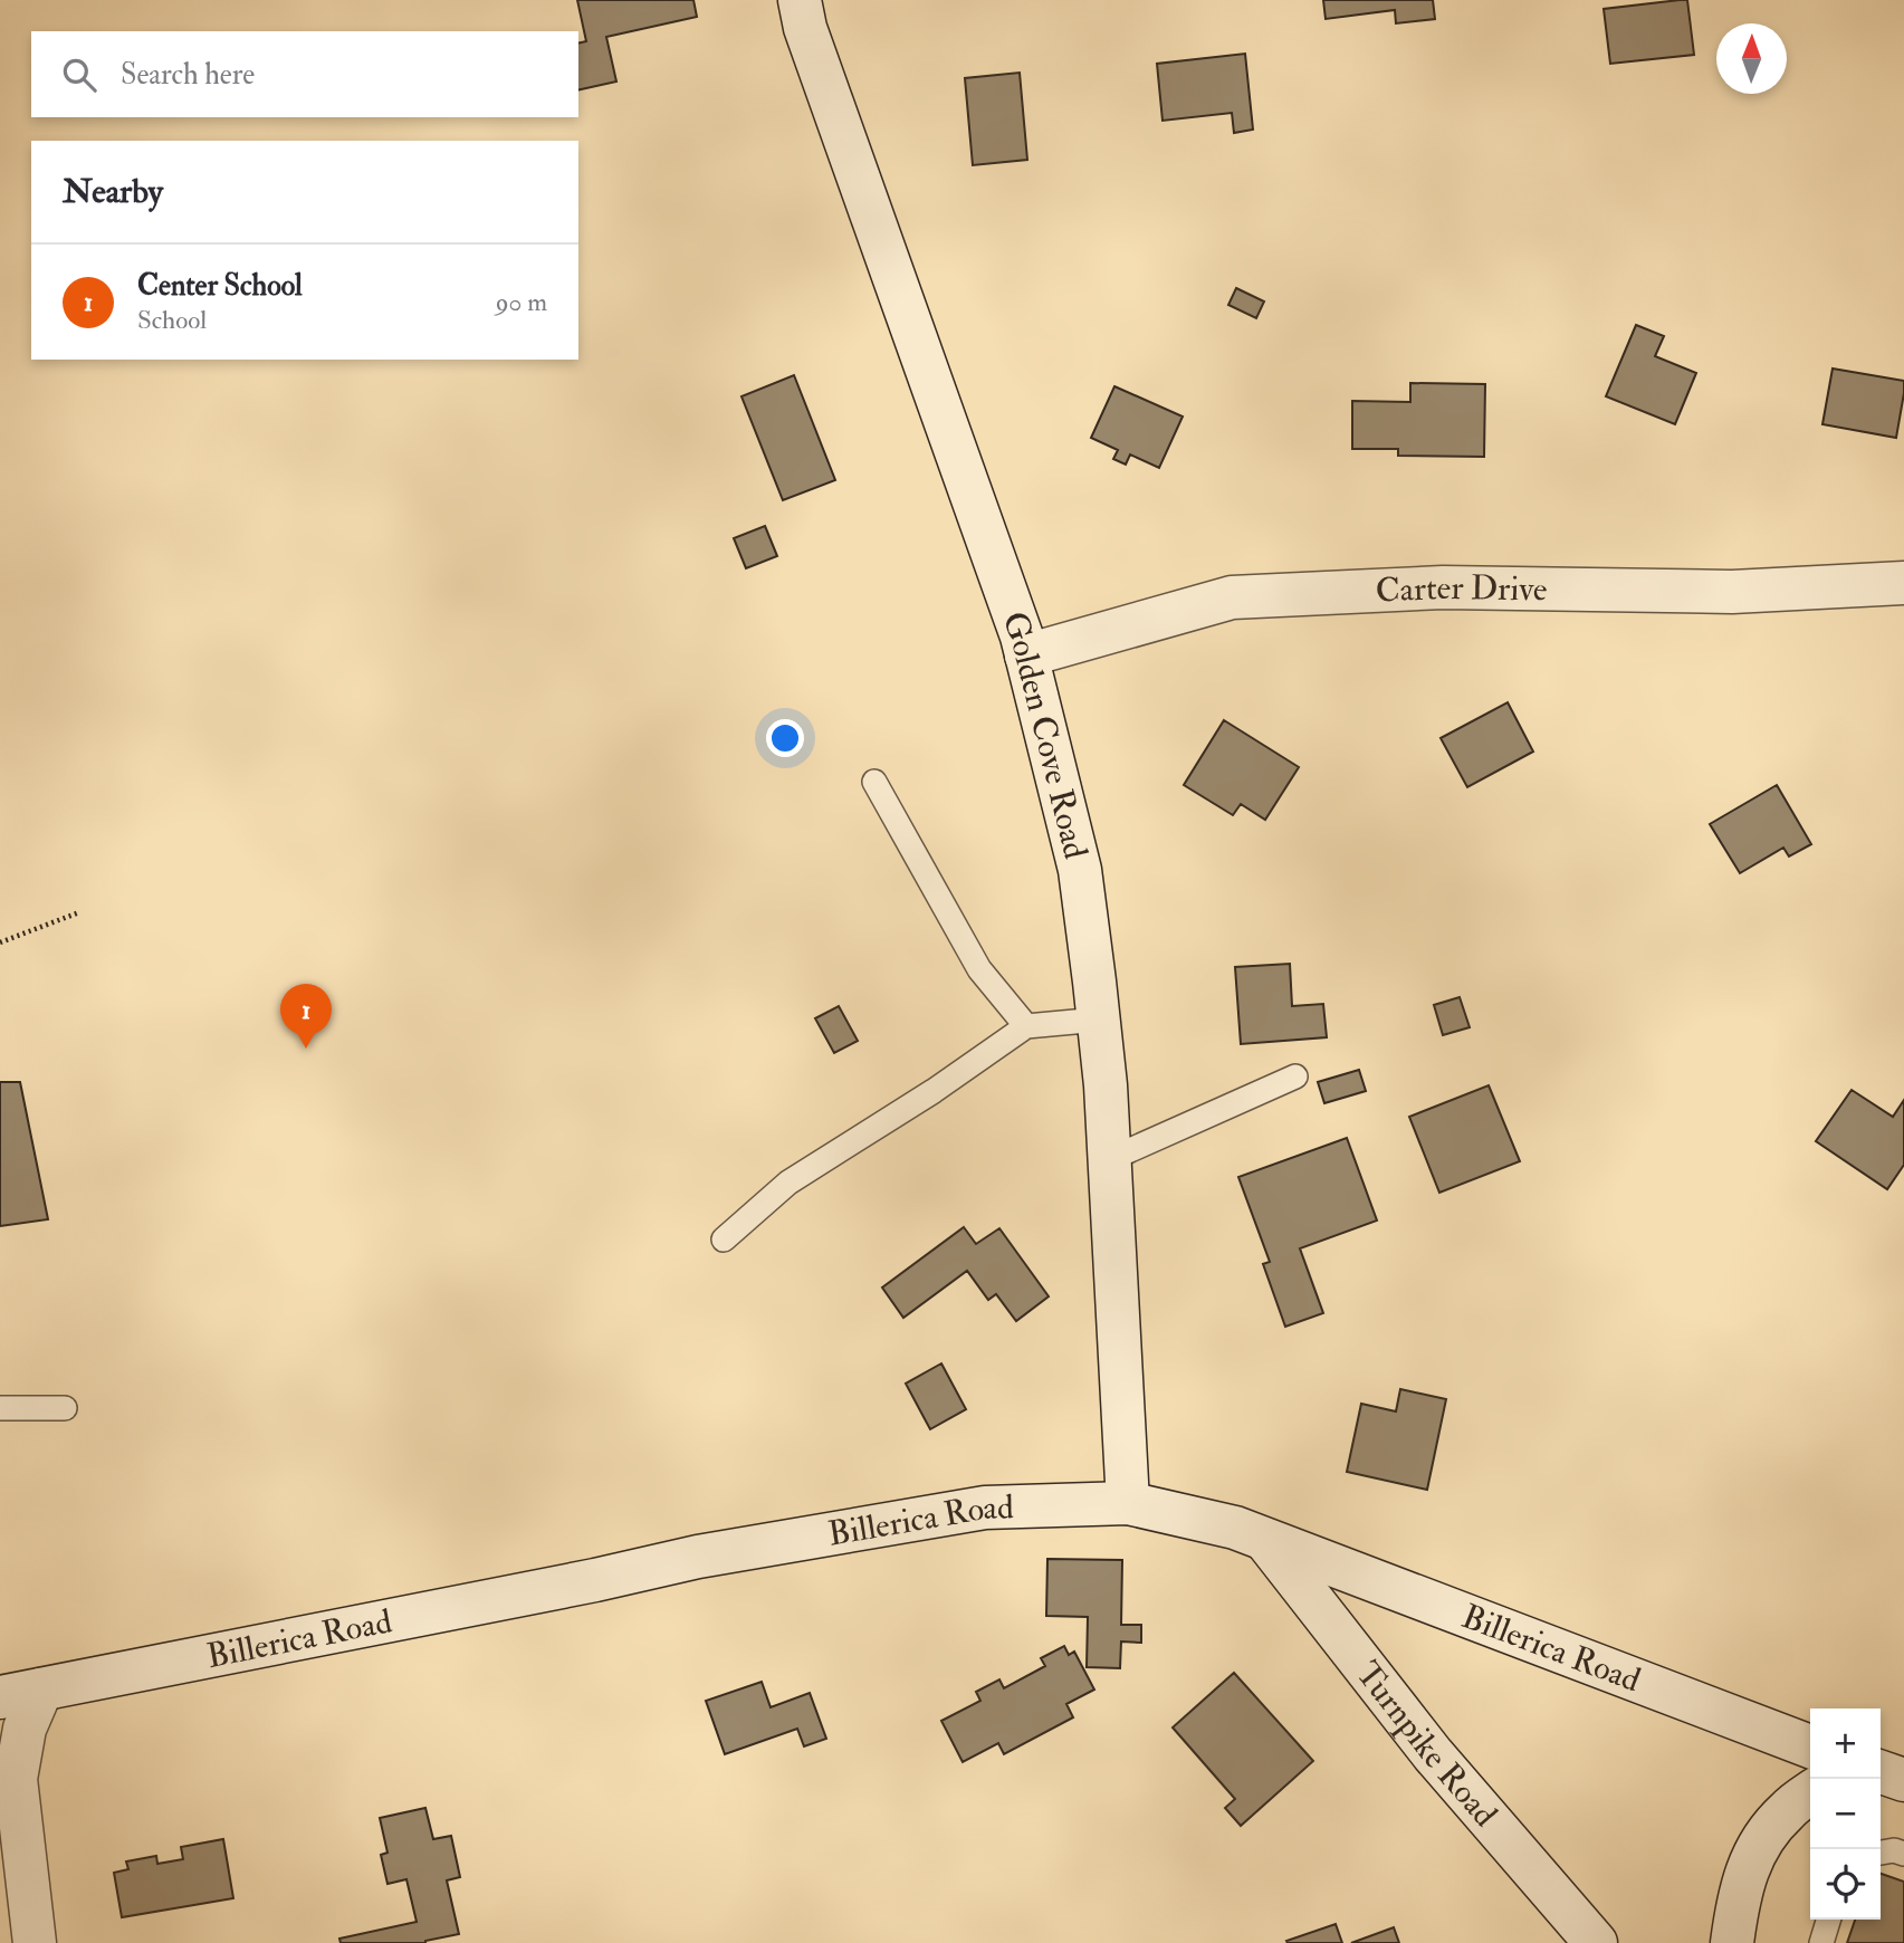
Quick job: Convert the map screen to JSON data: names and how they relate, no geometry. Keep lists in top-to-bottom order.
{
  "streets": {
    "main road": [
      "Carter Drive",
      "Golden Cove Road",
      "Billerica Road",
      "Turnpike Road"
    ]
  },
  "crossings": [
    ["Carter Drive", "Golden Cove Road"],
    ["Golden Cove Road", "Billerica Road"],
    ["Billerica Road", "Turnpike Road"]
  ],
  "north": "top",
  "page": {
    "search": "Search here",
    "heading": "Nearby",
    "list": [
      {
        "mark": "1",
        "name": "Center School",
        "note": "School",
        "value": "90 m"
      }
    ],
    "pins": "1",
    "map_buttons": ["+", "−"]
  }
}
